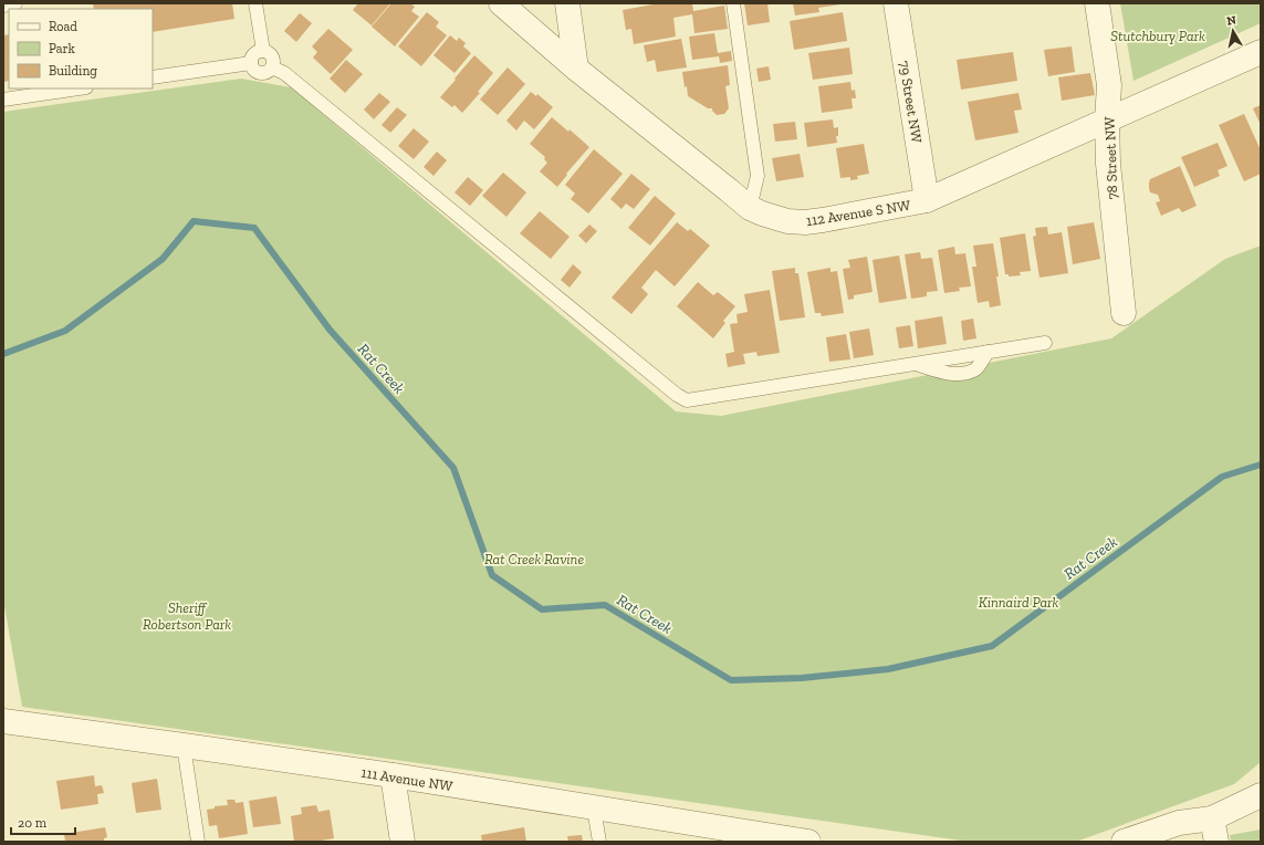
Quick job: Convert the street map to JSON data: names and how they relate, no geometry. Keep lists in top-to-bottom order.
{
  "streets": {
    "street": [
      "79 Street NW",
      "78 Street NW",
      "112 Avenue S NW",
      "111 Avenue NW"
    ]
  },
  "crossings": [
    ["79 Street NW", "112 Avenue S NW"],
    ["78 Street NW", "112 Avenue S NW"]
  ],
  "water": ["Rat Creek"],
  "parks": [
    "Stutchbury Park",
    "Rat Creek Ravine",
    "Kinnaird Park",
    "Sheriff Robertson Park"
  ],
  "legend": ["Road", "Park", "Building"],
  "scale_bar": "20 m",
  "north": "top"
}
